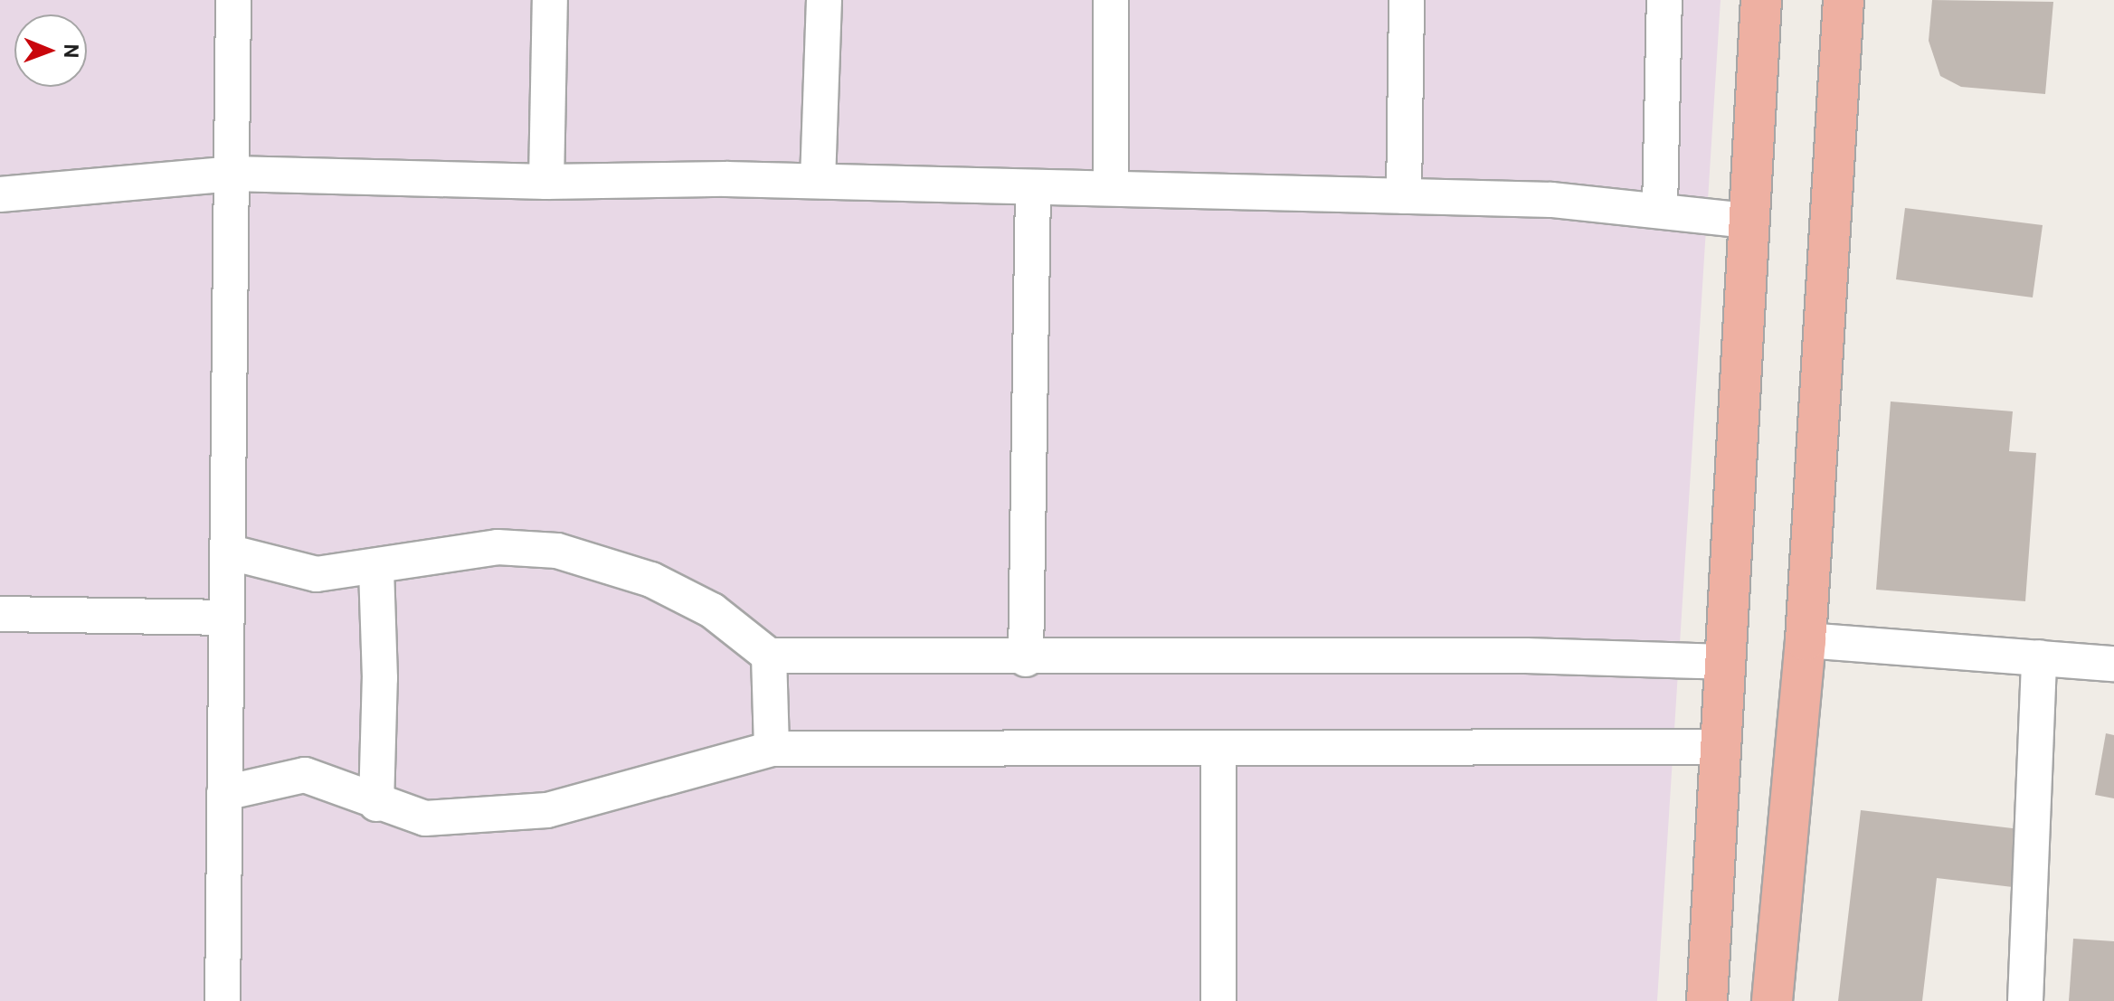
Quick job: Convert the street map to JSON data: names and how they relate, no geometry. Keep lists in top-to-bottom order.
{
  "north": "right"
}
